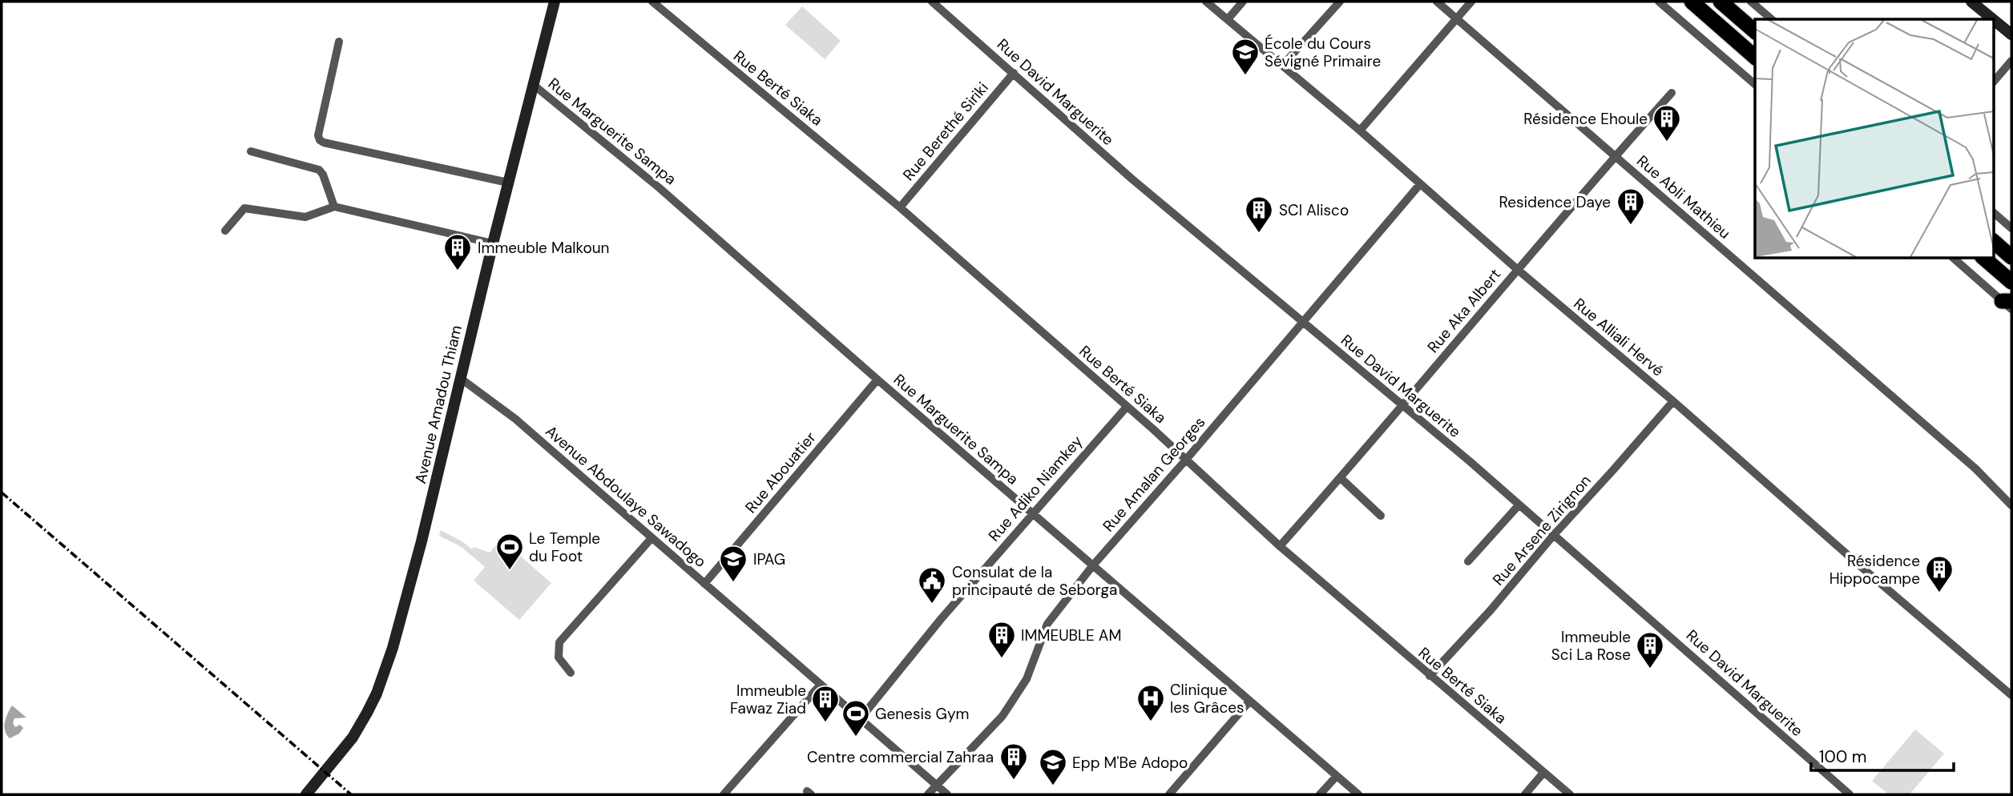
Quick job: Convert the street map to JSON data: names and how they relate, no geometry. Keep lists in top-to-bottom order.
{
  "streets": {
    "main road": ["Avenue Amadou Thiam"],
    "street": [
      "Rue Berté Siaka",
      "Rue David Marguerite",
      "Rue Marguerite Sampa",
      "Rue Berethé Siriki",
      "Rue Abli Mathieu",
      "Rue Aka Albert",
      "Rue Alliali Hervé",
      "Rue Abouatier",
      "Rue Amalan Georges",
      "Rue Adiko Niamkey",
      "Avenue Abdoulaye Sawadogo",
      "Rue Arsene Zirignon"
    ]
  },
  "crossings": [
    ["Rue Berté Siaka", "Rue Berethé Siriki"],
    ["Rue Berté Siaka", "Rue Aka Albert"],
    ["Rue Berté Siaka", "Rue Amalan Georges"],
    ["Rue Berté Siaka", "Rue Adiko Niamkey"],
    ["Rue Berté Siaka", "Rue Arsene Zirignon"],
    ["Rue David Marguerite", "Rue Berethé Siriki"],
    ["Rue David Marguerite", "Rue Aka Albert"],
    ["Rue David Marguerite", "Rue Amalan Georges"],
    ["Rue David Marguerite", "Rue Arsene Zirignon"],
    ["Rue Marguerite Sampa", "Avenue Amadou Thiam"],
    ["Rue Marguerite Sampa", "Rue Abouatier"],
    ["Rue Marguerite Sampa", "Rue Amalan Georges"],
    ["Rue Marguerite Sampa", "Rue Adiko Niamkey"],
    ["Rue Abli Mathieu", "Rue Aka Albert"],
    ["Rue Aka Albert", "Rue Alliali Hervé"],
    ["Rue Alliali Hervé", "Rue Amalan Georges"],
    ["Rue Alliali Hervé", "Rue Arsene Zirignon"],
    ["Avenue Amadou Thiam", "Avenue Abdoulaye Sawadogo"],
    ["Rue Abouatier", "Avenue Abdoulaye Sawadogo"],
    ["Rue Amalan Georges", "Avenue Abdoulaye Sawadogo"],
    ["Rue Adiko Niamkey", "Avenue Abdoulaye Sawadogo"]
  ],
  "places": {
    "school or university": ["École du Cours Sévigné Primaire", "IPAG", "Epp M'Be Adopo"],
    "building": [
      "Résidence Ehoule",
      "Residence Daye",
      "SCI Alisco",
      "Immeuble Malkoun",
      "Résidence Hippocampe",
      "IMMEUBLE AM",
      "Immeuble Sci La Rose",
      "Immeuble Fawaz Ziad",
      "Centre commercial Zahraa"
    ],
    "sports": ["Le Temple du Foot", "Genesis Gym"],
    "public building": ["Consulat de la principauté de Seborga"],
    "hospital": ["Clinique les Grâces"]
  },
  "scale_bar": "100 m"
}
